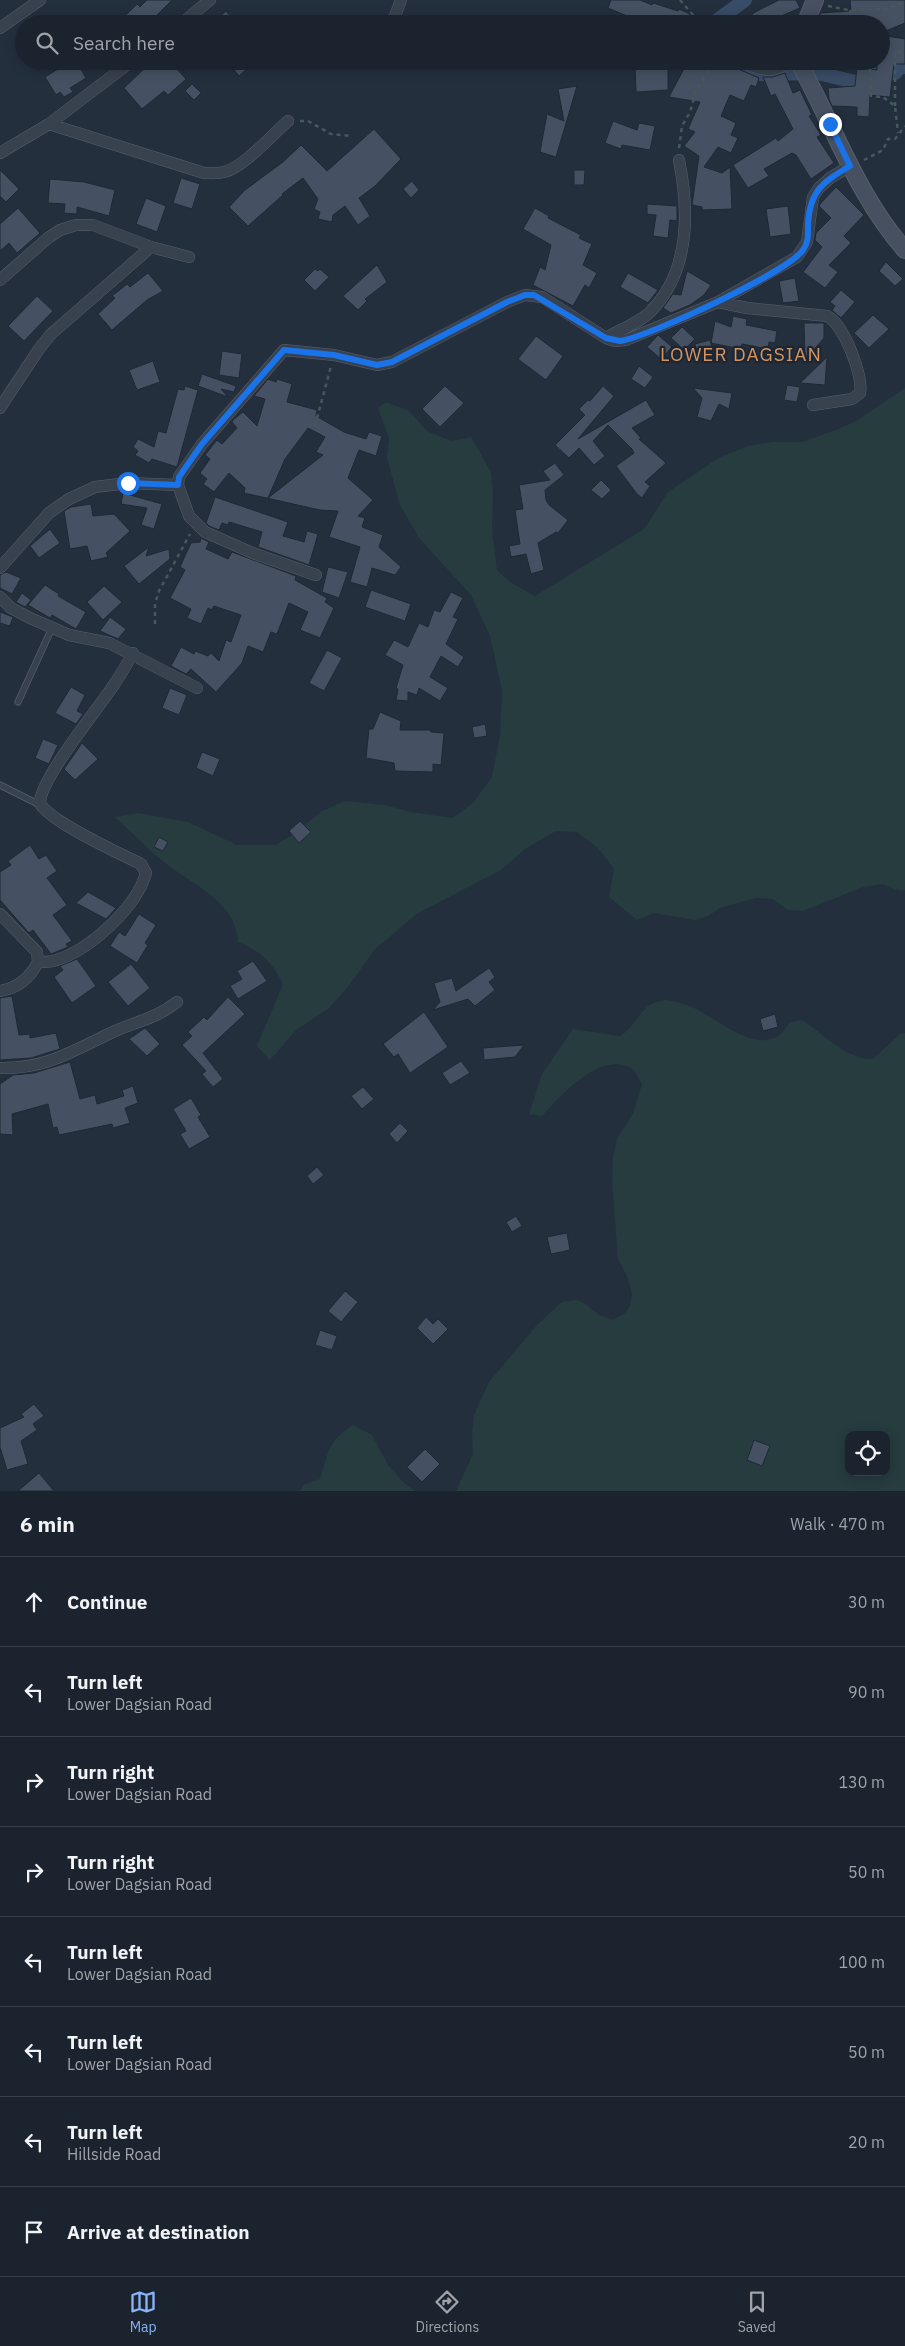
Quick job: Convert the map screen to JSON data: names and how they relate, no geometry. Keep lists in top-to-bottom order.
{
  "districts": ["LOWER DAGSIAN"],
  "page": {
    "search": "Search here",
    "heading": ["6 min", "Walk · 470 m"],
    "list": [
      ["Continue", "30 m"],
      ["Turn left", "Lower Dagsian Road", "90 m"],
      ["Turn right", "Lower Dagsian Road", "130 m"],
      ["Turn right", "Lower Dagsian Road", "50 m"],
      ["Turn left", "Lower Dagsian Road", "100 m"],
      ["Turn left", "Lower Dagsian Road", "50 m"],
      ["Turn left", "Hillside Road", "20 m"],
      "Arrive at destination"
    ],
    "nav": ["Map", "Directions", "Saved"]
  }
}
